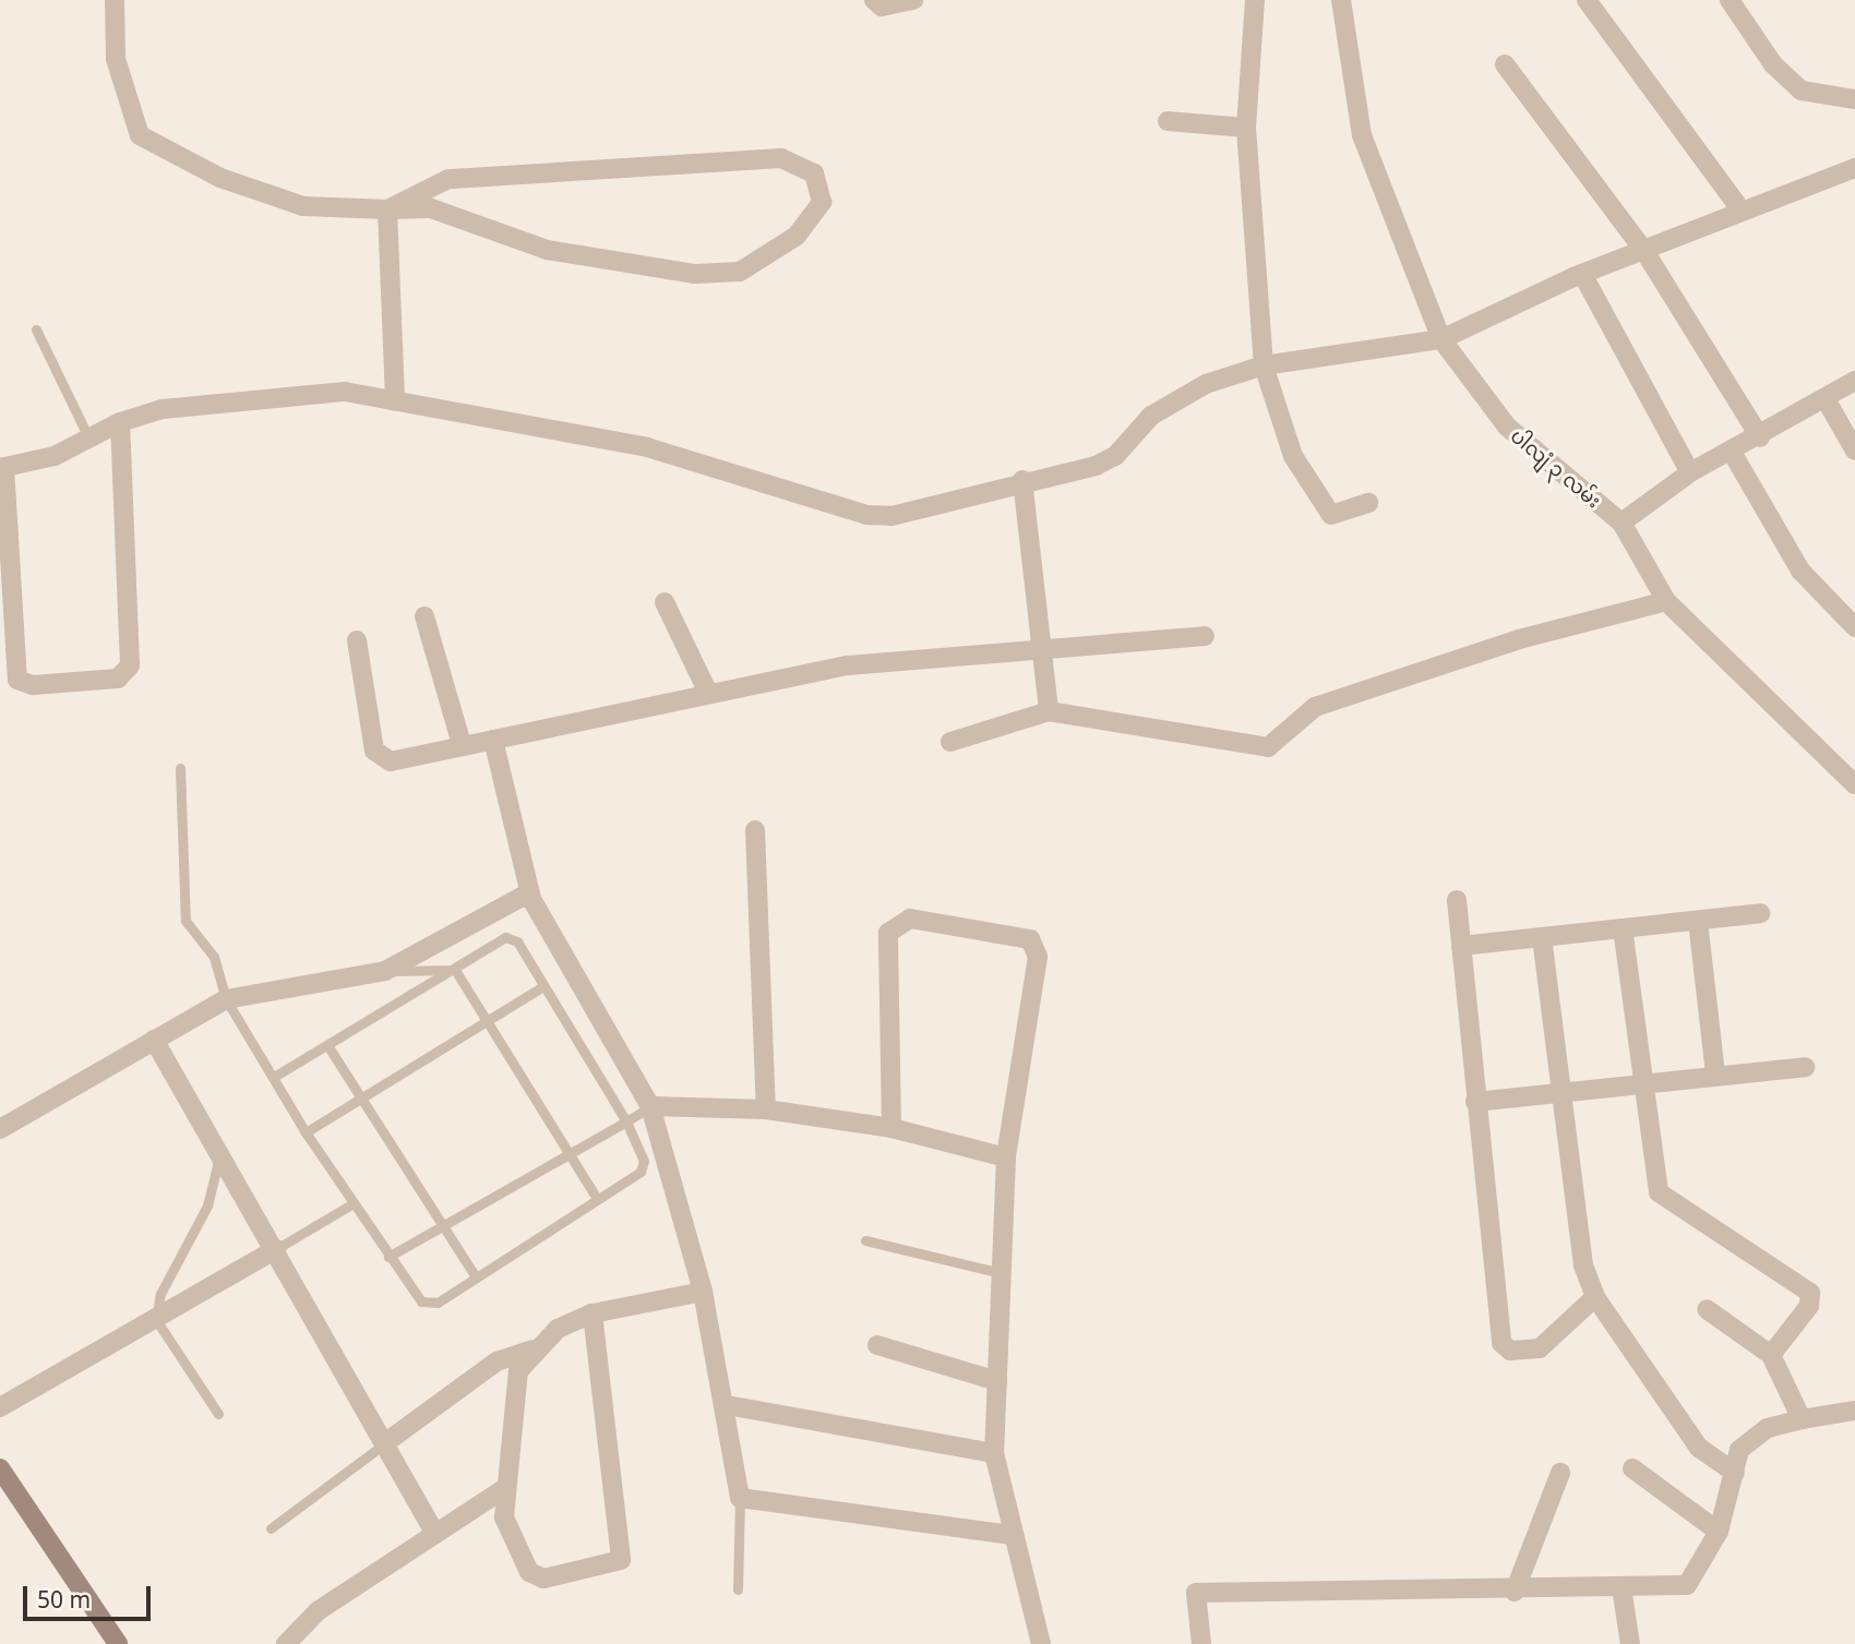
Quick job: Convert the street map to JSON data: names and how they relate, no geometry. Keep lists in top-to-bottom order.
{
  "streets": {
    "street": ["ပါလျံ ၃ လမ်း"]
  },
  "scale_bar": "50 m"
}
